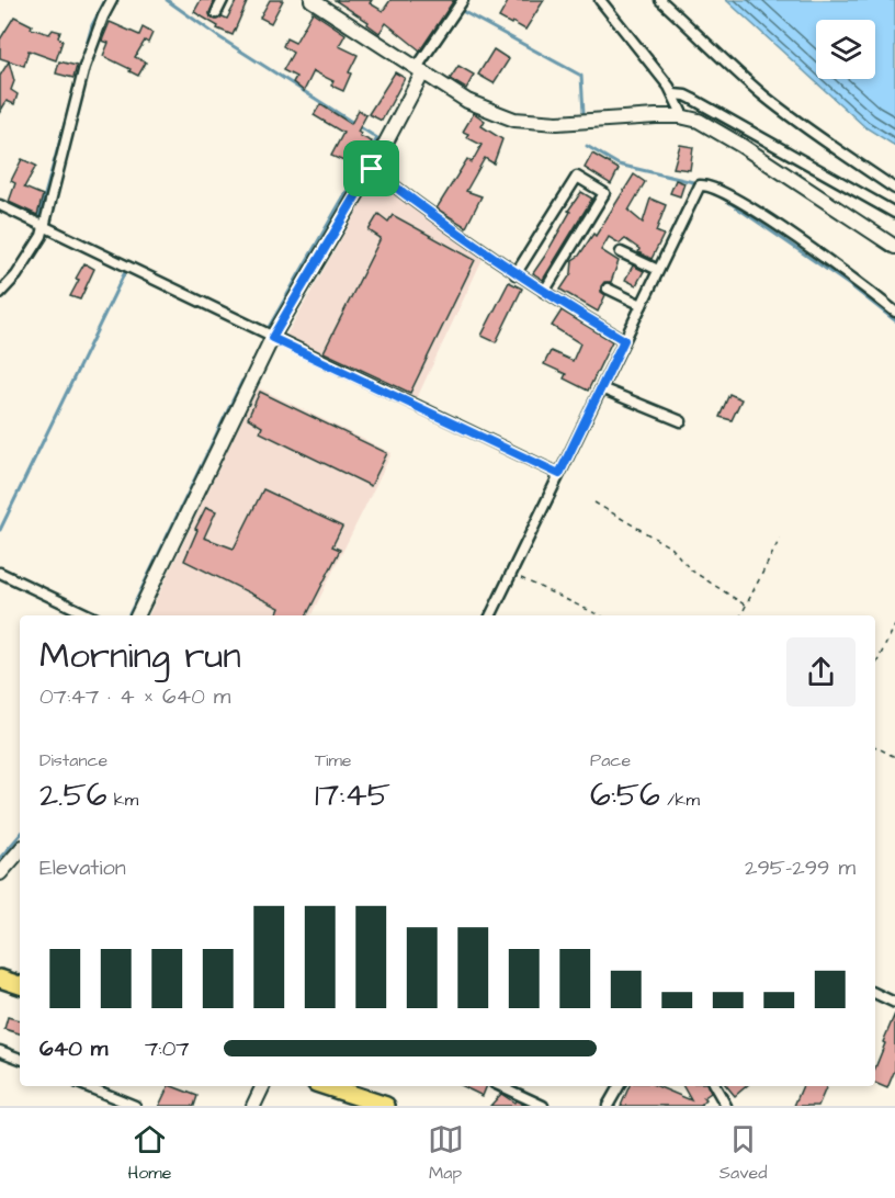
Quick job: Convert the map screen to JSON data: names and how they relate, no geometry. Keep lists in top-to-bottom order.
{
  "page": {
    "heading": ["Morning run", "07:47 · 4 × 640 m"],
    "stats": [
      ["Distance", "2.56 km"],
      ["Time", "17:45"],
      ["Pace", "6:56 /km"]
    ],
    "chart": ["Elevation", "295–299 m"],
    "list": [
      {
        "name": "640 m",
        "note": "7:07"
      }
    ],
    "tabs": ["Home", "Map", "Saved"]
  }
}
